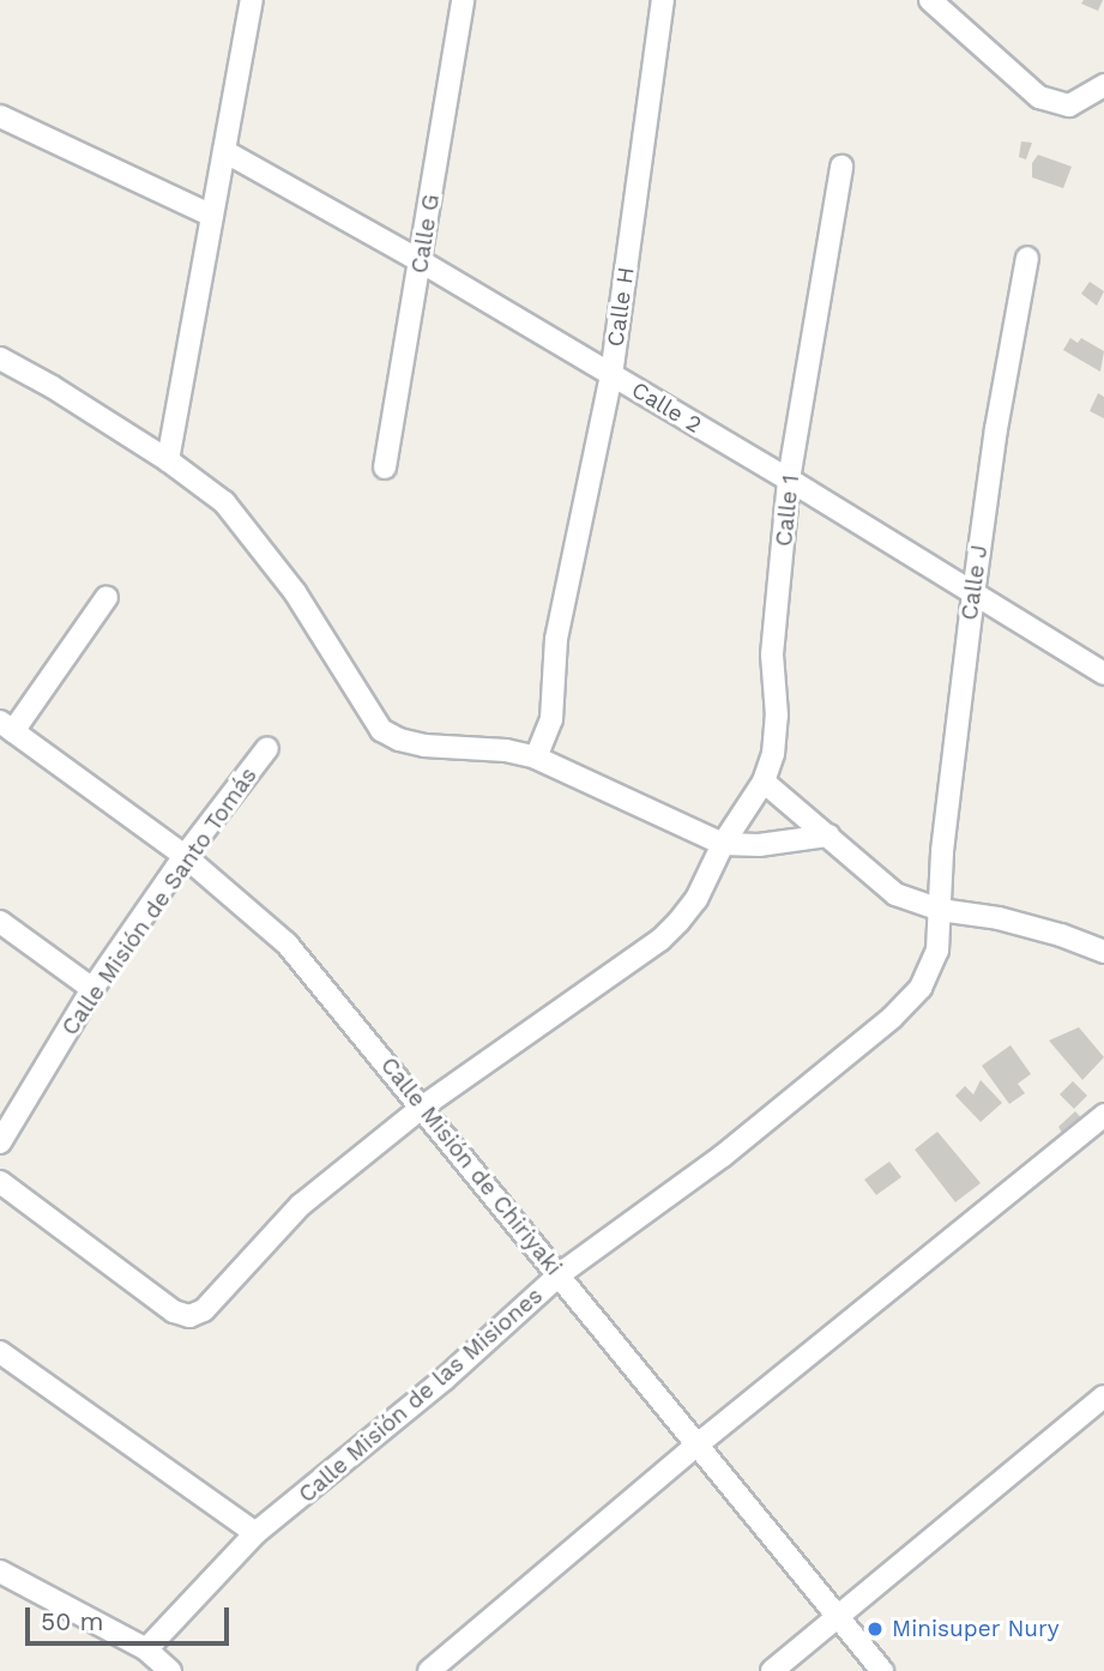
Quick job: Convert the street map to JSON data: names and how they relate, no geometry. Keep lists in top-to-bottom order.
{
  "streets": {
    "street": [
      "Calle G",
      "Calle H",
      "Calle 2",
      "Calle 1",
      "Calle J",
      "Calle Misión de Santo Tomás",
      "Calle Misión de Chiriyaki",
      "Calle Misión de las Misiones"
    ]
  },
  "crossings": [
    ["Calle G", "Calle 2"],
    ["Calle H", "Calle 2"],
    ["Calle 2", "Calle 1"],
    ["Calle 2", "Calle J"],
    ["Calle 1", "Calle Misión de Chiriyaki"],
    ["Calle J", "Calle Misión de las Misiones"],
    ["Calle Misión de Santo Tomás", "Calle Misión de Chiriyaki"],
    ["Calle Misión de Chiriyaki", "Calle Misión de las Misiones"]
  ],
  "places": ["Minisuper Nury"],
  "scale_bar": "50 m"
}
